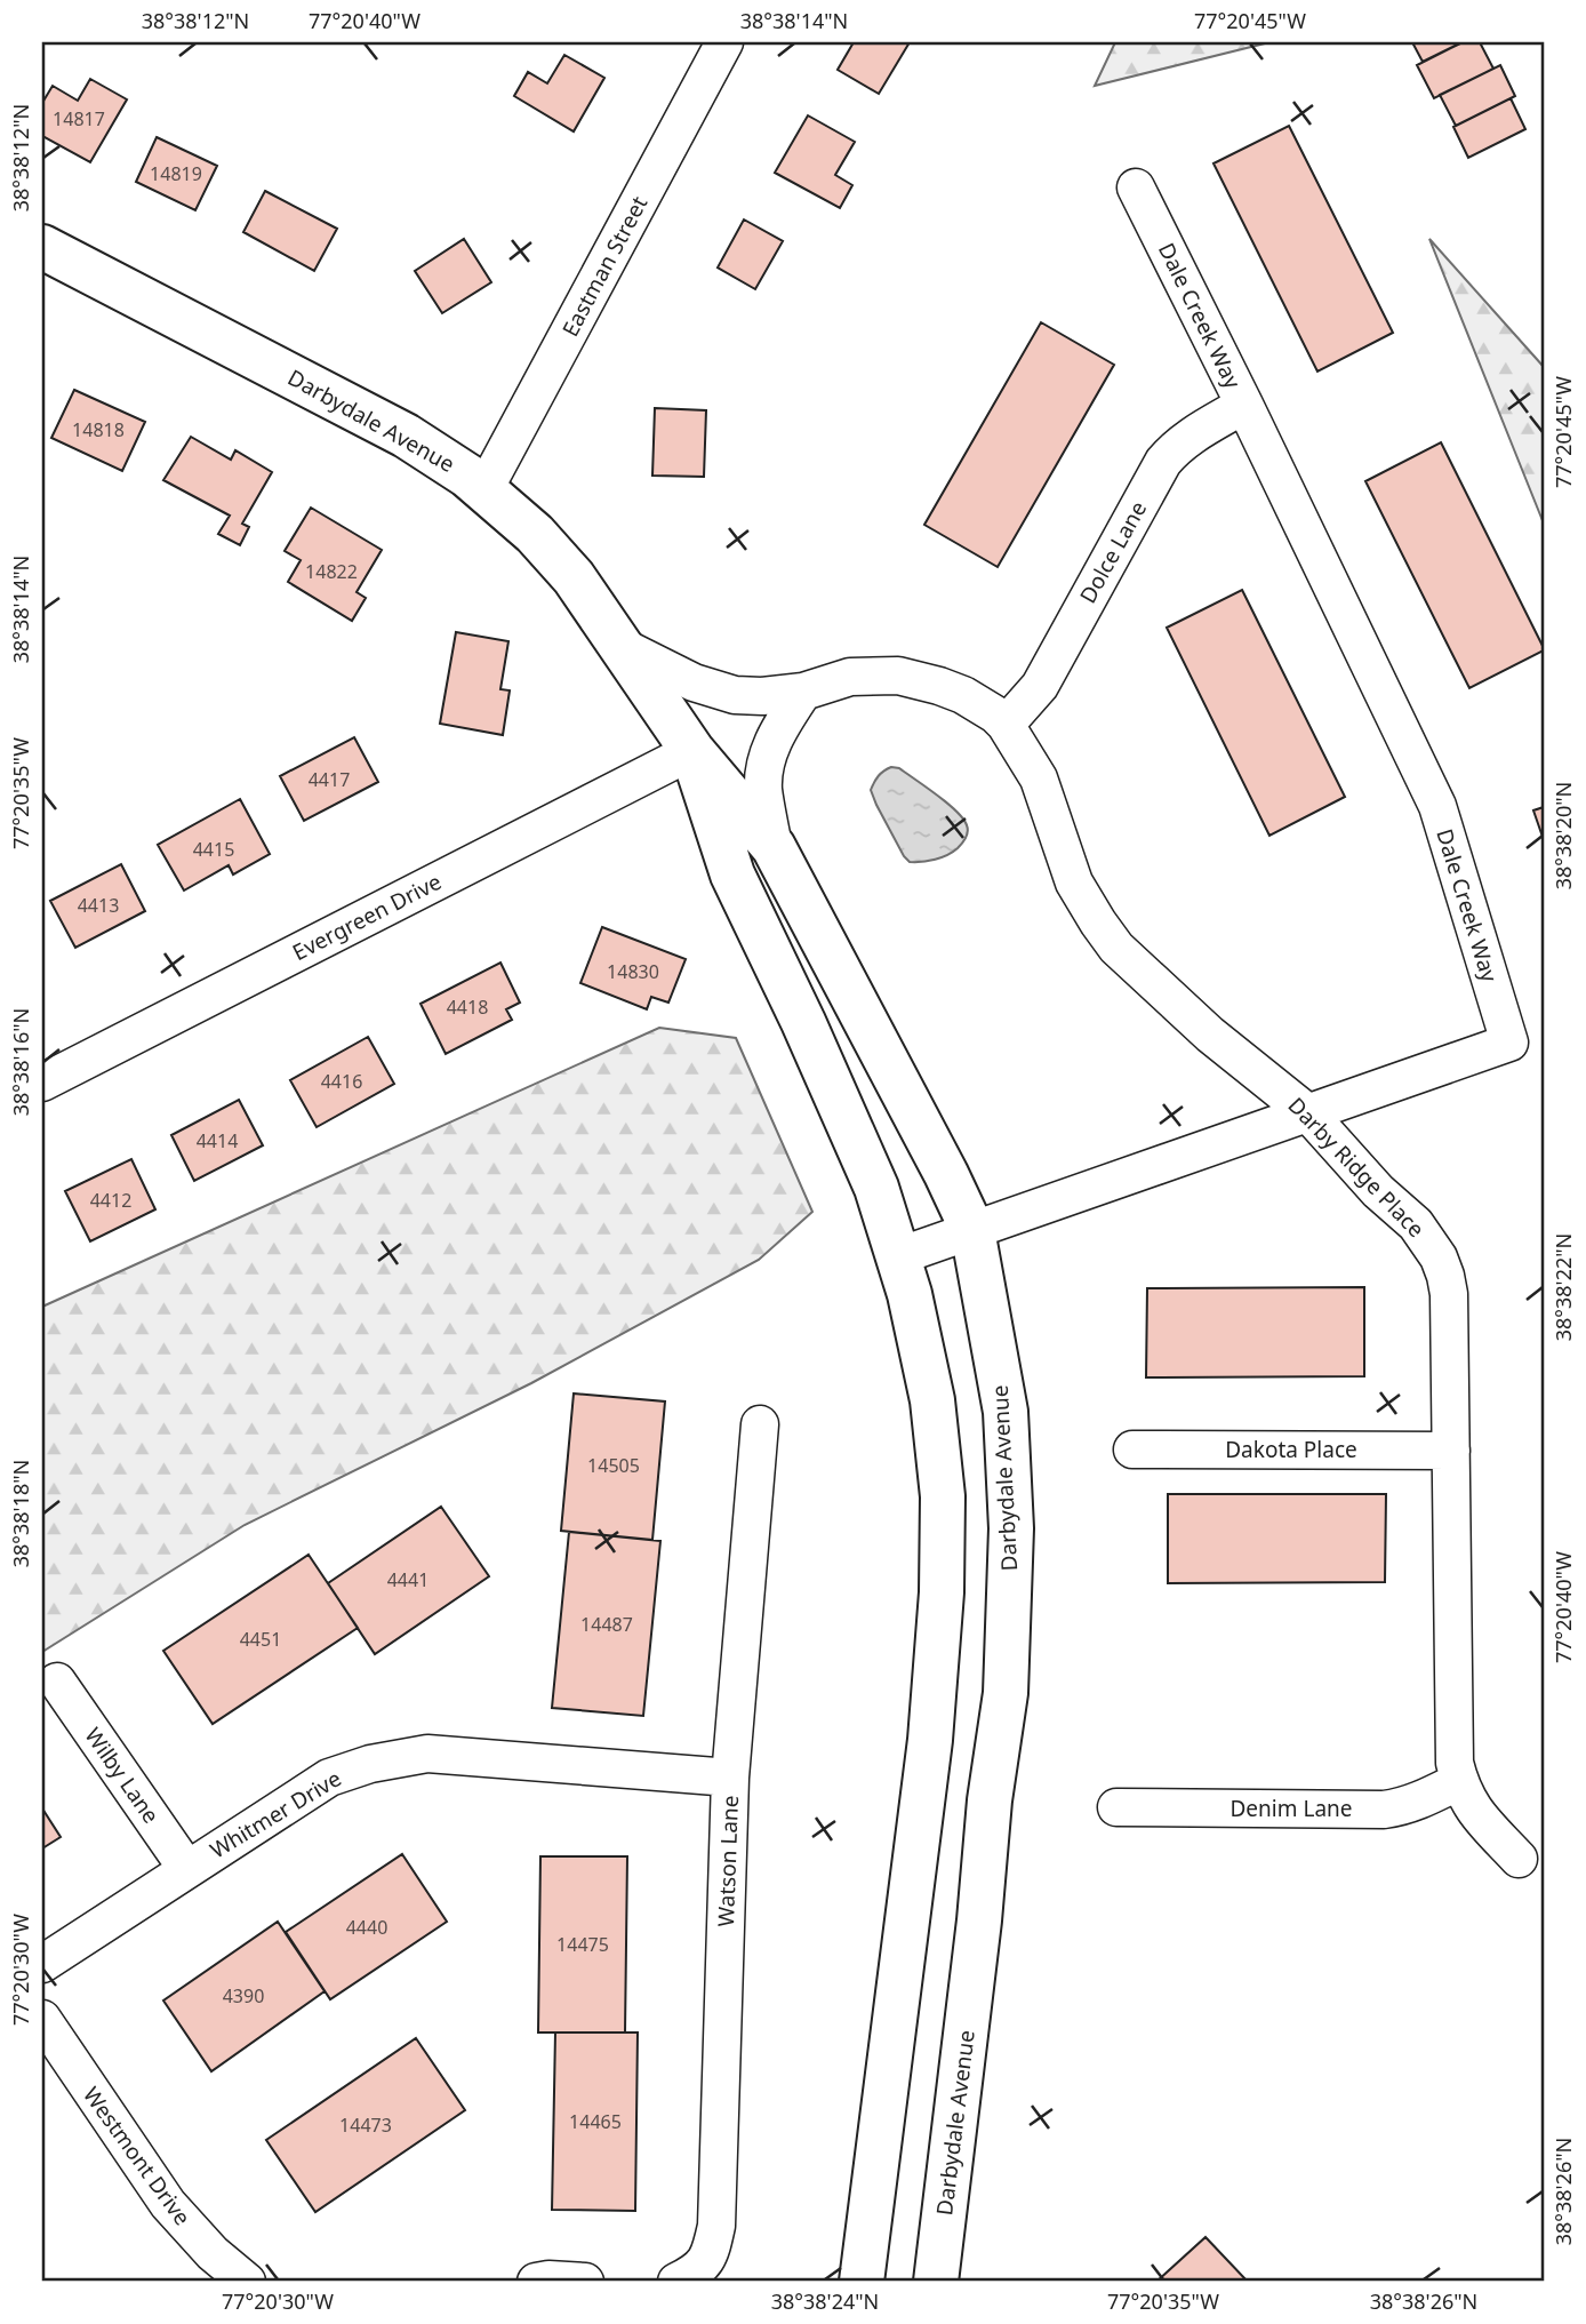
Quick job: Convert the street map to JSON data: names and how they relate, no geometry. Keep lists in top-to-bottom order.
{
  "streets": {
    "street": [
      "Eastman Street",
      "Dale Creek Way",
      "Darbydale Avenue",
      "Dolce Lane",
      "Evergreen Drive",
      "Darby Ridge Place",
      "Dakota Place",
      "Wilby Lane",
      "Denim Lane",
      "Whitmer Drive",
      "Watson Lane",
      "Westmont Drive"
    ]
  },
  "crossings": [
    ["Eastman Street", "Darbydale Avenue"],
    ["Dale Creek Way", "Darbydale Avenue"],
    ["Dale Creek Way", "Dolce Lane"],
    ["Dale Creek Way", "Darby Ridge Place"],
    ["Darbydale Avenue", "Evergreen Drive"],
    ["Darbydale Avenue", "Darby Ridge Place"],
    ["Dolce Lane", "Darby Ridge Place"],
    ["Darby Ridge Place", "Dakota Place"],
    ["Darby Ridge Place", "Denim Lane"],
    ["Wilby Lane", "Whitmer Drive"],
    ["Whitmer Drive", "Watson Lane"]
  ],
  "house_numbers": [
    "14817",
    "14819",
    "14818",
    "14822",
    "4417",
    "4415",
    "4413",
    "14830",
    "4418",
    "4416",
    "4414",
    "4412",
    "14505",
    "4441",
    "14487",
    "4451",
    "4440",
    "14475",
    "4390",
    "14465",
    "14473"
  ],
  "coordinates": [
    "38°38'12\"N",
    "77°20'40\"W",
    "38°38'14\"N",
    "77°20'45\"W",
    "77°20'35\"W",
    "38°38'20\"N",
    "38°38'16\"N",
    "38°38'22\"N",
    "38°38'18\"N",
    "77°20'30\"W",
    "38°38'26\"N",
    "38°38'24\"N"
  ]
}
